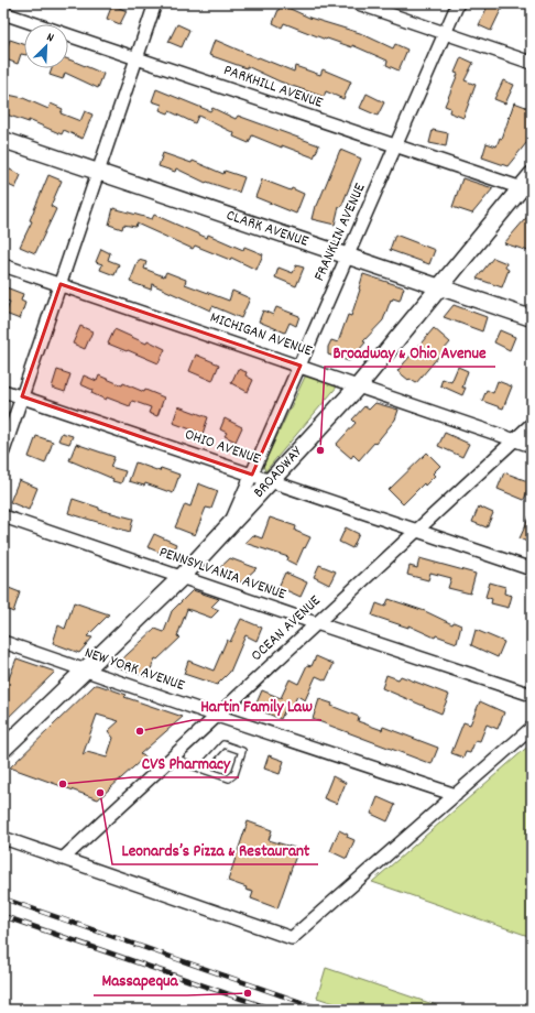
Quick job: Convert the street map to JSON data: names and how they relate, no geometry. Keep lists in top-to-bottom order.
{
  "streets": {
    "main road": ["BROADWAY"],
    "street": [
      "PARKHILL AVENUE",
      "CLARK AVENUE",
      "FRANKLIN AVENUE",
      "MICHIGAN AVENUE",
      "OHIO AVENUE",
      "PENNSYLVANIA AVENUE",
      "OCEAN AVENUE",
      "NEW YORK AVENUE"
    ]
  },
  "crossings": [
    ["PARKHILL AVENUE", "FRANKLIN AVENUE"],
    ["PARKHILL AVENUE", "BROADWAY"],
    ["CLARK AVENUE", "FRANKLIN AVENUE"],
    ["CLARK AVENUE", "BROADWAY"],
    ["FRANKLIN AVENUE", "MICHIGAN AVENUE"],
    ["FRANKLIN AVENUE", "OHIO AVENUE"],
    ["FRANKLIN AVENUE", "BROADWAY"],
    ["MICHIGAN AVENUE", "BROADWAY"],
    ["MICHIGAN AVENUE", "OCEAN AVENUE"],
    ["OHIO AVENUE", "BROADWAY"],
    ["OHIO AVENUE", "OCEAN AVENUE"],
    ["BROADWAY", "PENNSYLVANIA AVENUE"],
    ["BROADWAY", "NEW YORK AVENUE"],
    ["PENNSYLVANIA AVENUE", "OCEAN AVENUE"],
    ["OCEAN AVENUE", "NEW YORK AVENUE"]
  ],
  "places": [
    "Broadway & Ohio Avenue",
    "Hartin Family Law",
    "CVS Pharmacy",
    "Leonards’s Pizza & Restaurant",
    "Massapequa"
  ],
  "north": "top right"
}
